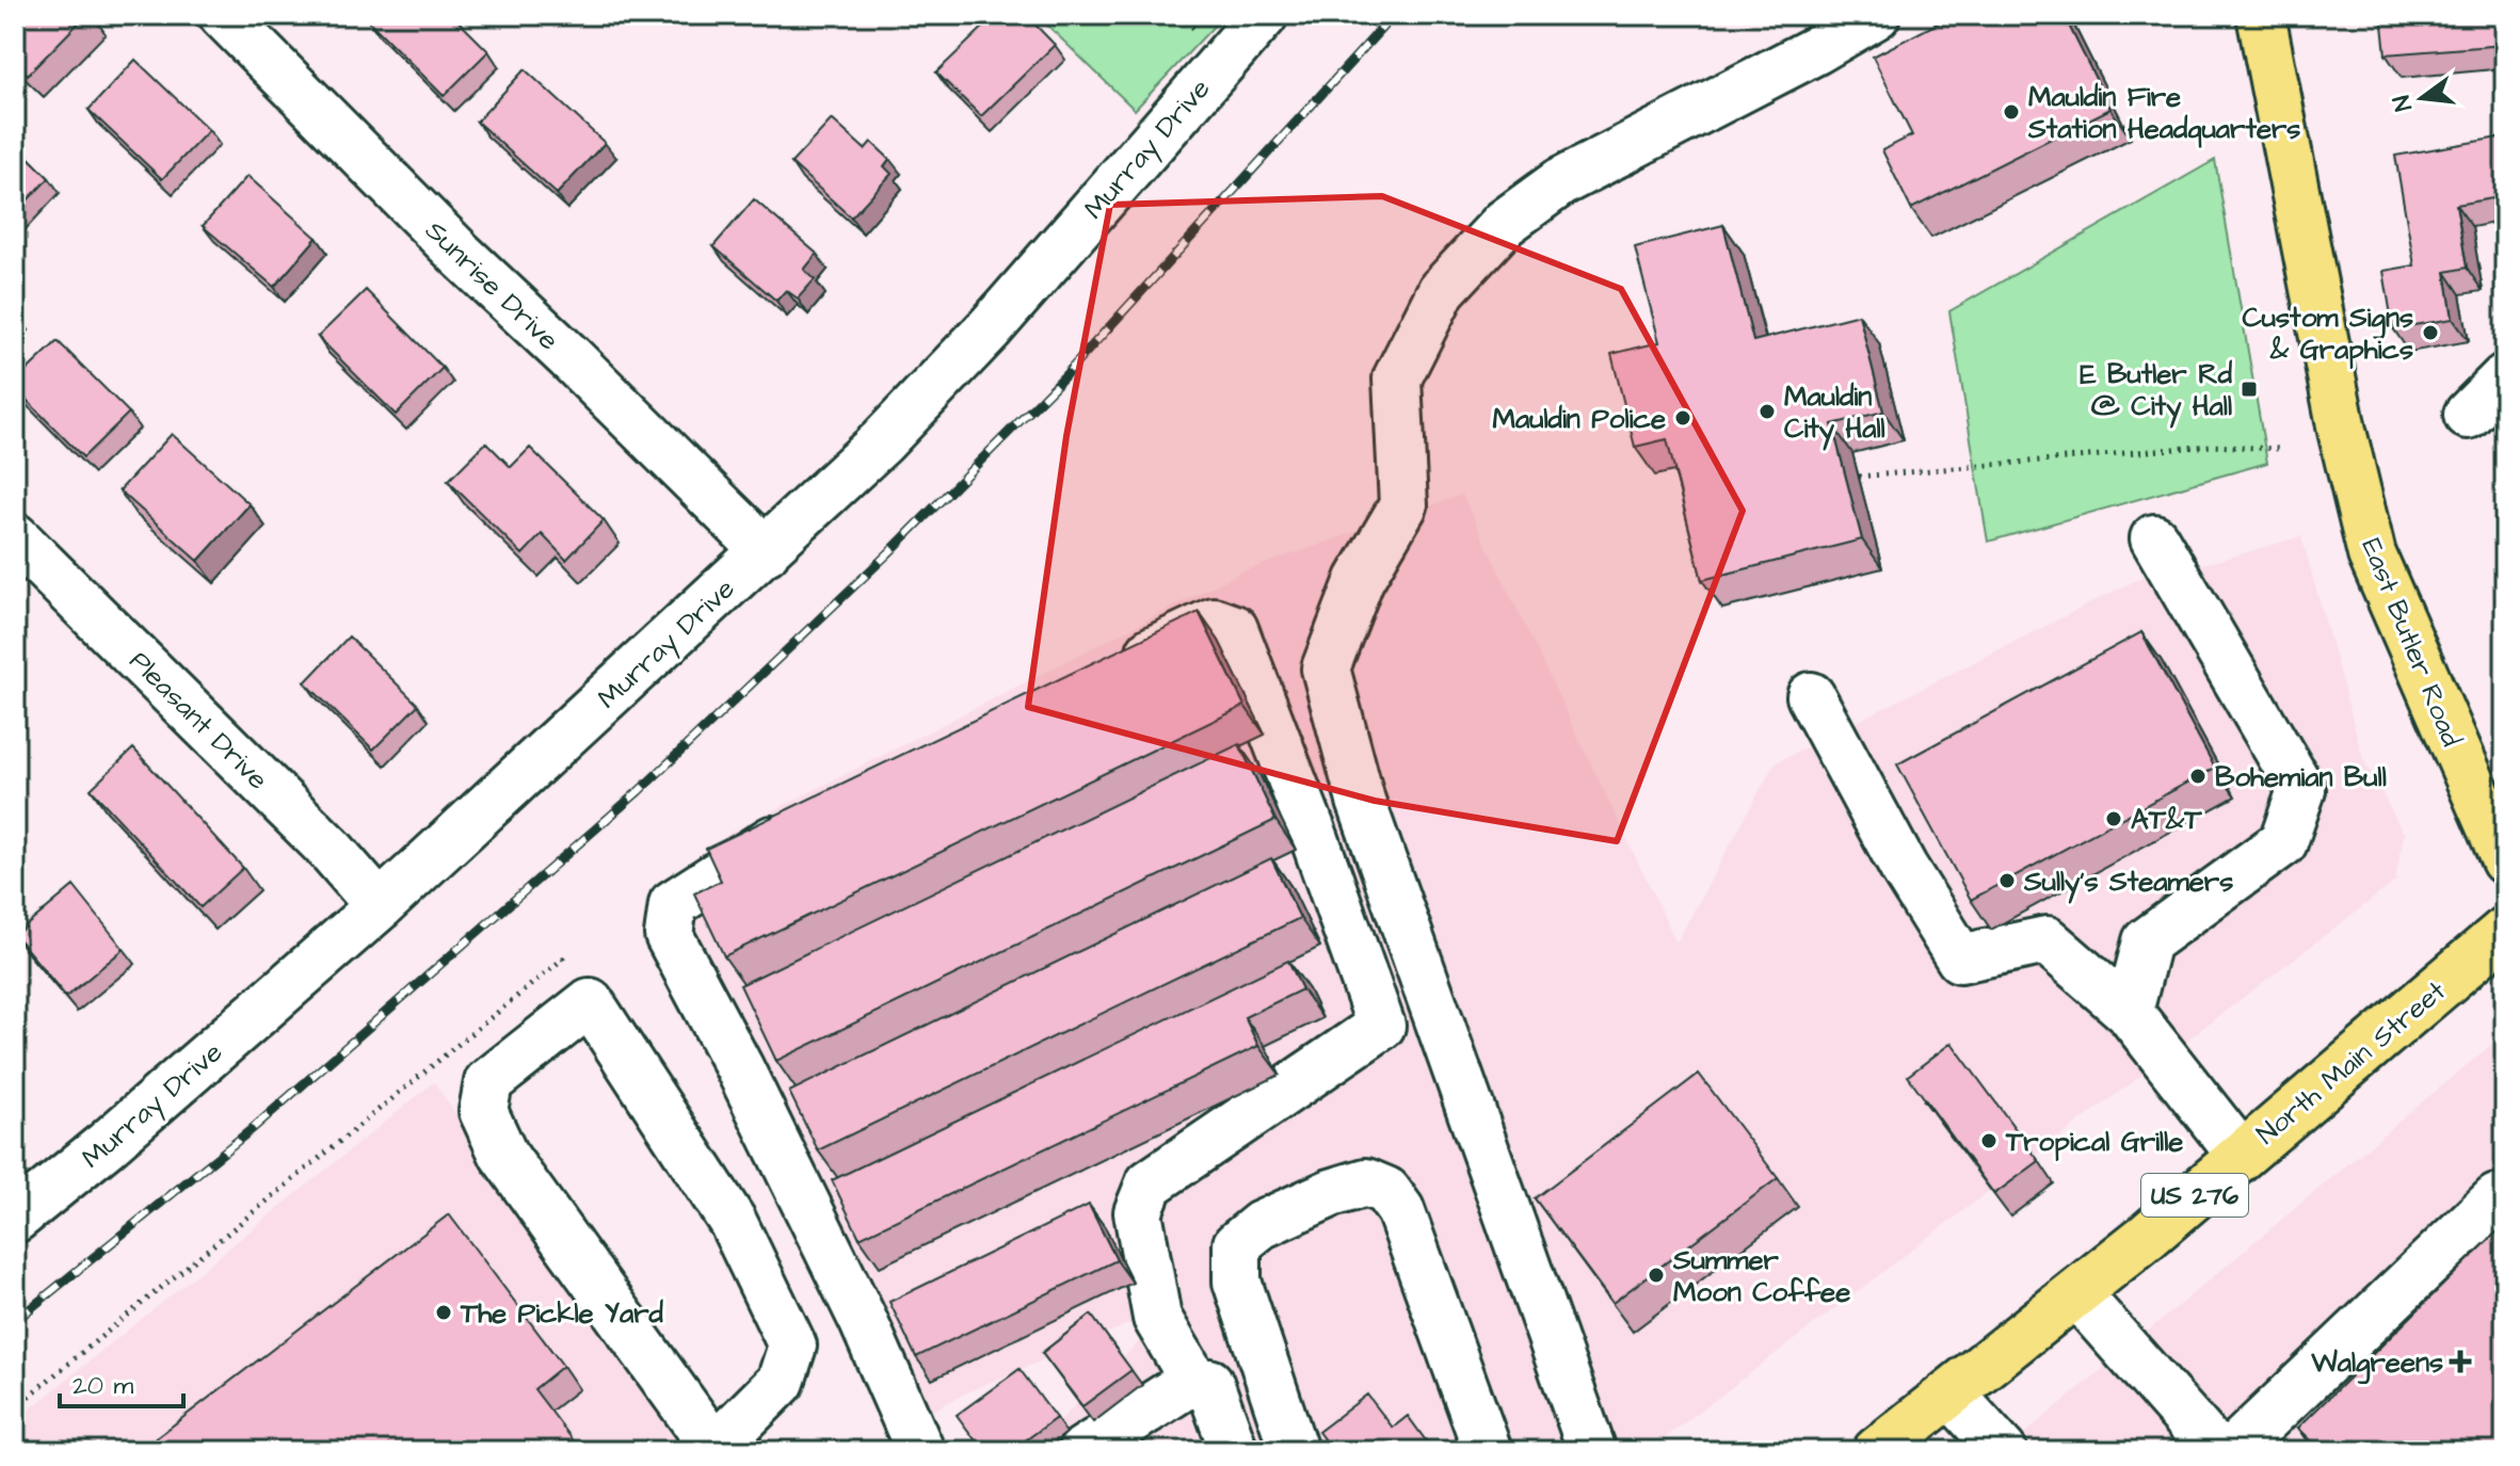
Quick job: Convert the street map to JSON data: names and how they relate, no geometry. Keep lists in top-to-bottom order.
{
  "streets": {
    "main road": ["East Butler Road", "North Main Street", "US 276"],
    "street": ["Murray Drive", "Sunrise Drive", "Pleasant Drive"]
  },
  "crossings": [
    ["Murray Drive", "Sunrise Drive"],
    ["Murray Drive", "Pleasant Drive"]
  ],
  "places": {
    "other": [
      "Mauldin Fire Station Headquarters",
      "Custom Signs & Graphics",
      "Mauldin City Hall",
      "Mauldin Police",
      "Bohemian Bull",
      "AT&T",
      "Sully's Steamers",
      "Tropical Grille",
      "Summer Moon Coffee",
      "The Pickle Yard"
    ],
    "transit": ["E Butler Rd @ City Hall"],
    "health": ["Walgreens"]
  },
  "scale_bar": "20 m",
  "north": "left"
}
